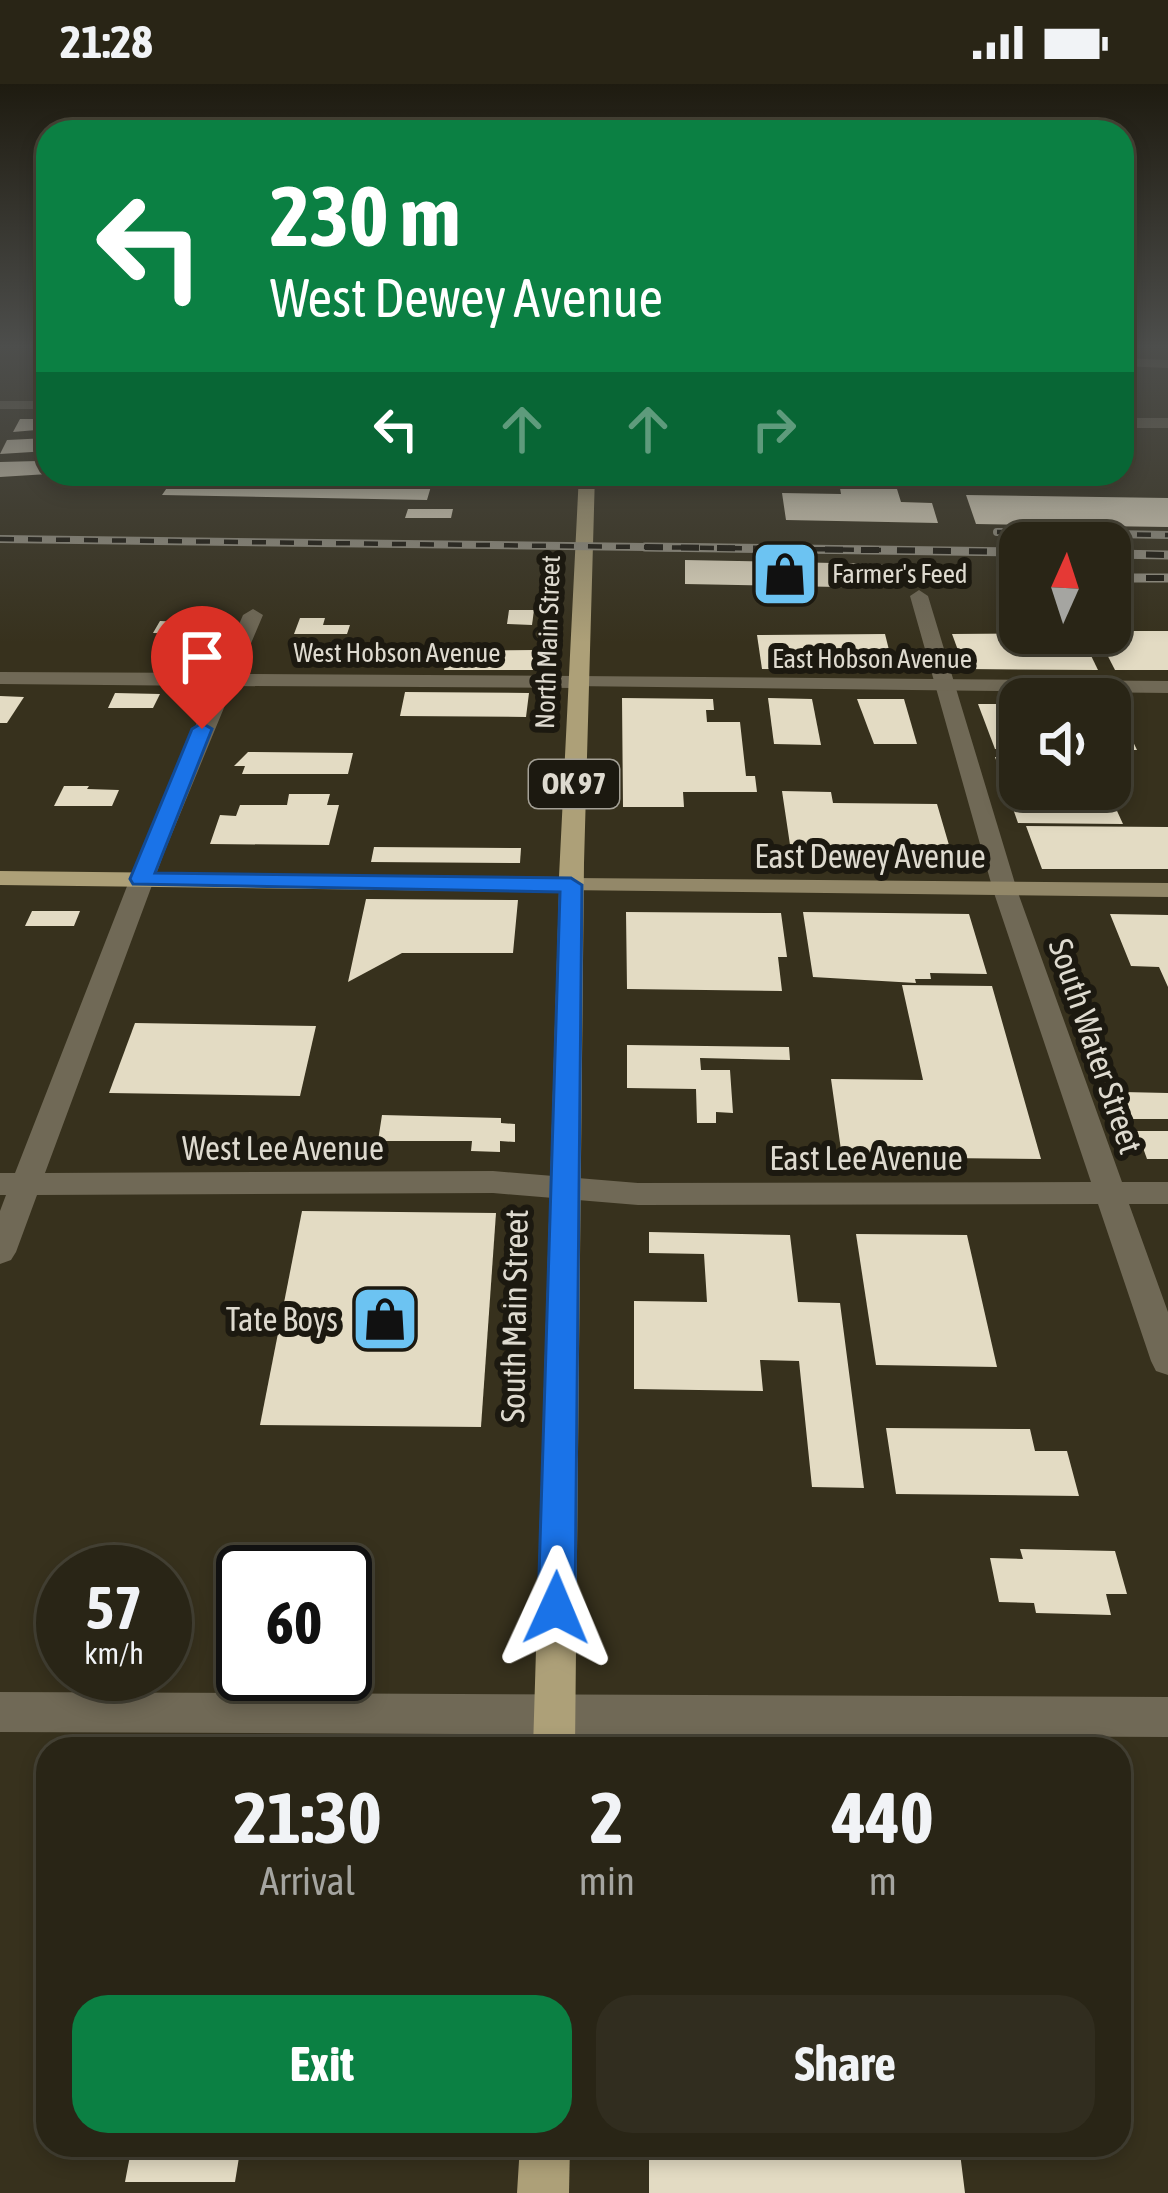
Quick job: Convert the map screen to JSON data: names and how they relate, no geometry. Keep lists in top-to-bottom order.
{
  "streets": {
    "main road": [
      "North Main Street",
      "OK 97",
      "East Dewey Avenue",
      "South Main Street"
    ],
    "street": [
      "West Hobson Avenue",
      "East Hobson Avenue",
      "South Water Street",
      "West Lee Avenue",
      "East Lee Avenue"
    ]
  },
  "crossings": [
    ["North Main Street", "West Hobson Avenue"],
    ["North Main Street", "East Hobson Avenue"],
    ["North Main Street", "East Dewey Avenue"],
    ["North Main Street", "South Main Street"],
    ["West Hobson Avenue", "East Hobson Avenue"],
    ["East Hobson Avenue", "South Water Street"],
    ["East Dewey Avenue", "South Water Street"],
    ["East Dewey Avenue", "South Main Street"],
    ["South Water Street", "East Lee Avenue"],
    ["West Lee Avenue", "East Lee Avenue"],
    ["West Lee Avenue", "South Main Street"],
    ["East Lee Avenue", "South Main Street"]
  ],
  "places": {
    "shop": ["Farmer's Feed", "Tate Boys"]
  },
  "north": "top",
  "page": {
    "status": "21:28",
    "turn": ["230 m", "West Dewey Avenue"],
    "speed": "57 km/h",
    "limit": "60",
    "eta": [
      "21:30",
      "Arrival",
      "2",
      "min",
      "440",
      "m"
    ],
    "buttons": ["Exit", "Share"]
  }
}
